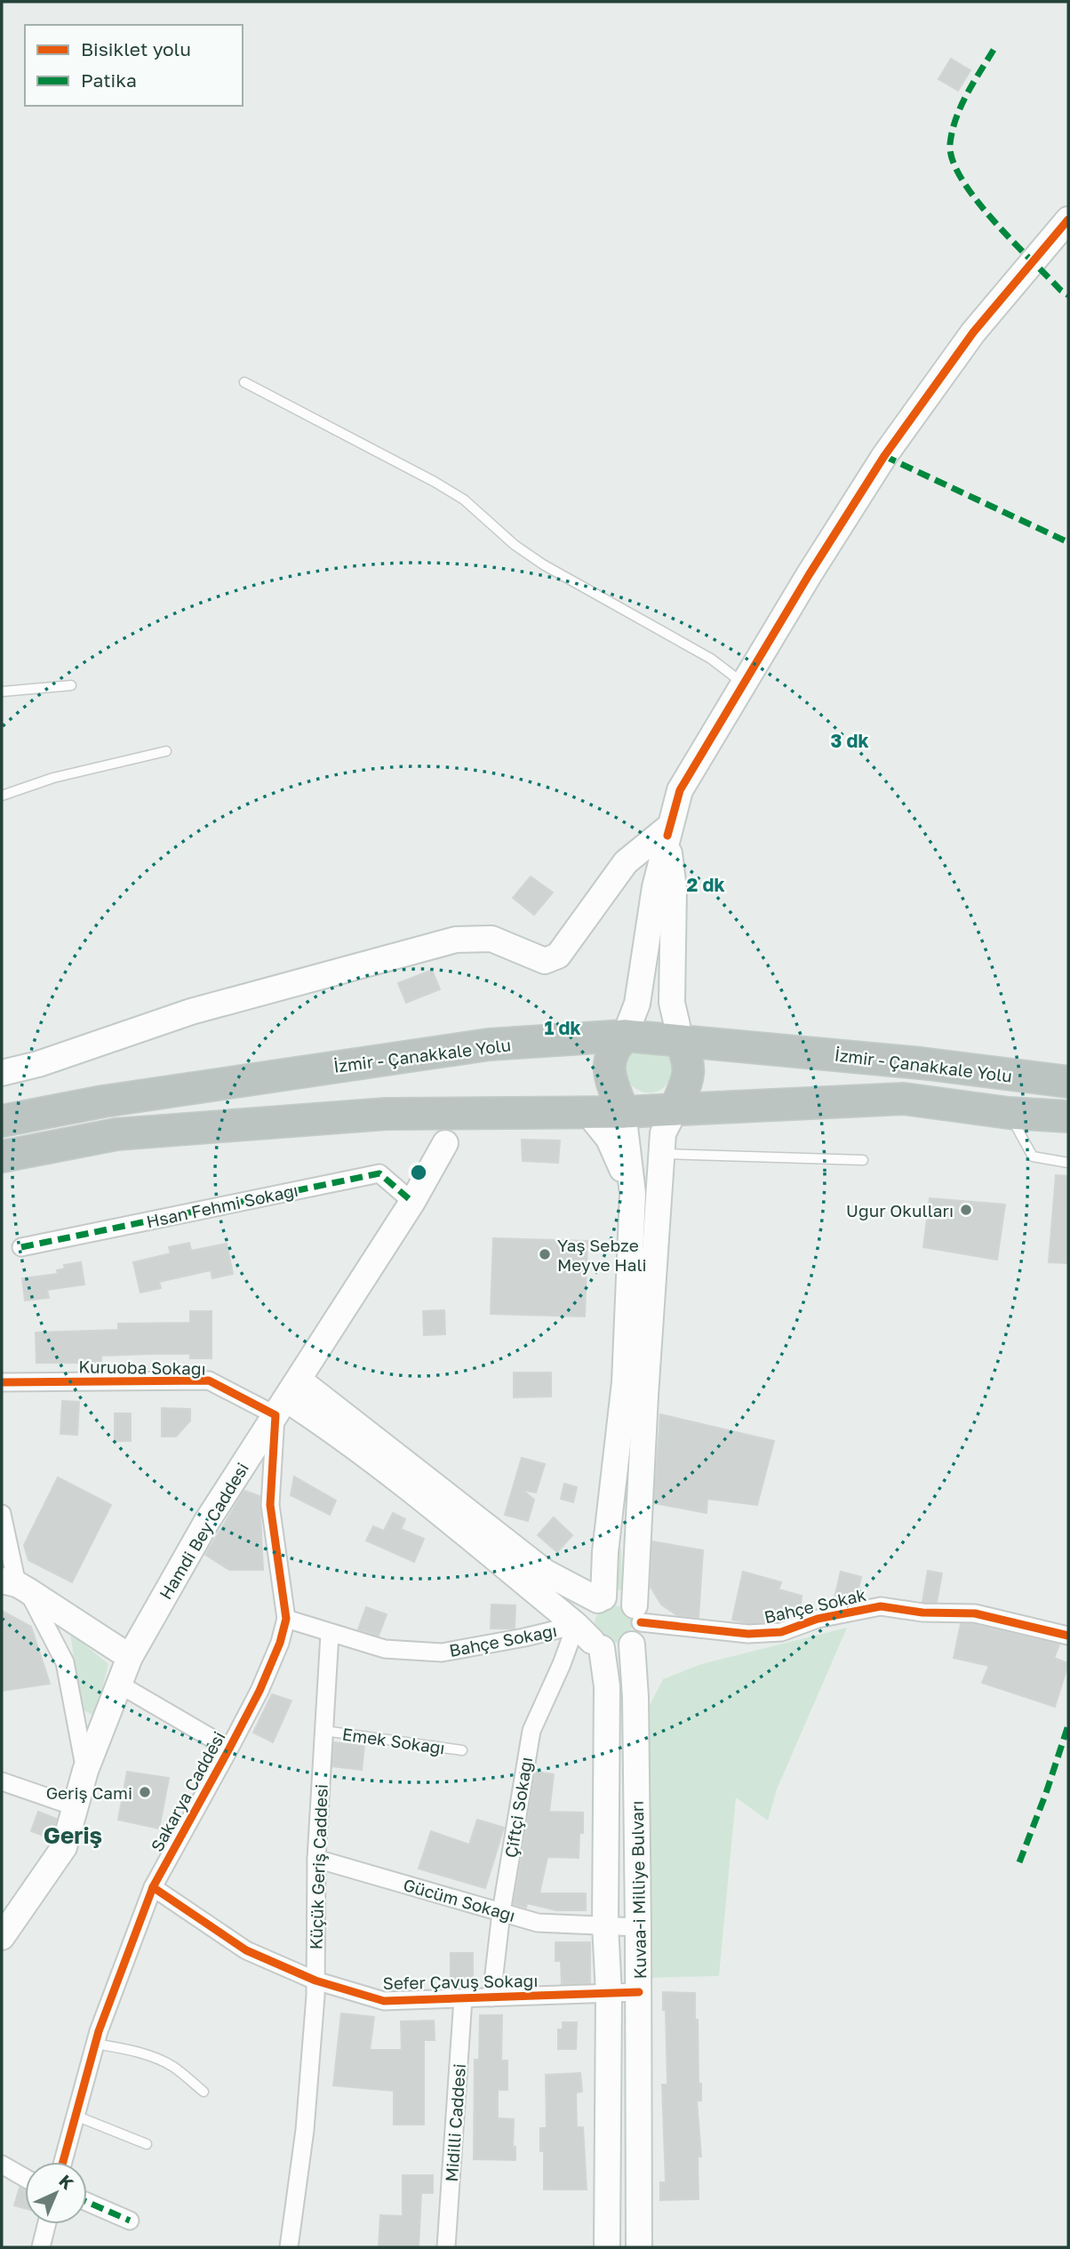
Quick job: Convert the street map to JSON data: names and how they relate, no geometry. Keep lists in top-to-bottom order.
{
  "streets": {
    "highway": ["İzmir - Çanakkale Yolu"],
    "main road": ["Hamdi Bey Caddesi", "Kuvaa-i Milliye Bulvarı"],
    "street": [
      "Hsan Fehmi Sokağı",
      "Kuruoba Sokağı",
      "Bahçe Sokak",
      "Bahçe Sokağı",
      "Sakarya Caddesi",
      "Çiftçi Sokağı",
      "Küçük Geriş Caddesi",
      "Gücüm Sokağı",
      "Sefer Çavuş Sokağı",
      "Midilli Caddesi"
    ],
    "lane": ["Emek Sokağı"]
  },
  "crossings": [
    ["İzmir - Çanakkale Yolu", "Kuvaa-i Milliye Bulvarı"],
    ["Hsan Fehmi Sokağı", "Hamdi Bey Caddesi"],
    ["Kuruoba Sokağı", "Hamdi Bey Caddesi"],
    ["Kuruoba Sokağı", "Sakarya Caddesi"],
    ["Hamdi Bey Caddesi", "Sakarya Caddesi"],
    ["Bahçe Sokak", "Bahçe Sokağı"],
    ["Bahçe Sokak", "Çiftçi Sokağı"],
    ["Bahçe Sokak", "Kuvaa-i Milliye Bulvarı"],
    ["Bahçe Sokağı", "Sakarya Caddesi"],
    ["Bahçe Sokağı", "Çiftçi Sokağı"],
    ["Bahçe Sokağı", "Küçük Geriş Caddesi"],
    ["Bahçe Sokağı", "Kuvaa-i Milliye Bulvarı"],
    ["Emek Sokağı", "Küçük Geriş Caddesi"],
    ["Sakarya Caddesi", "Sefer Çavuş Sokağı"],
    ["Çiftçi Sokağı", "Kuvaa-i Milliye Bulvarı"],
    ["Çiftçi Sokağı", "Gücüm Sokağı"],
    ["Çiftçi Sokağı", "Sefer Çavuş Sokağı"],
    ["Küçük Geriş Caddesi", "Gücüm Sokağı"],
    ["Küçük Geriş Caddesi", "Sefer Çavuş Sokağı"],
    ["Kuvaa-i Milliye Bulvarı", "Gücüm Sokağı"],
    ["Kuvaa-i Milliye Bulvarı", "Sefer Çavuş Sokağı"],
    ["Sefer Çavuş Sokağı", "Midilli Caddesi"]
  ],
  "districts": ["Geriş"],
  "places": ["Uğur Okulları", "Yaş Sebze Meyve Hali", "Geriş Cami"],
  "legend": ["Bisiklet yolu", "Patika"],
  "north": "top right",
  "rings": ["3 dk", "2 dk", "1 dk"]
}
